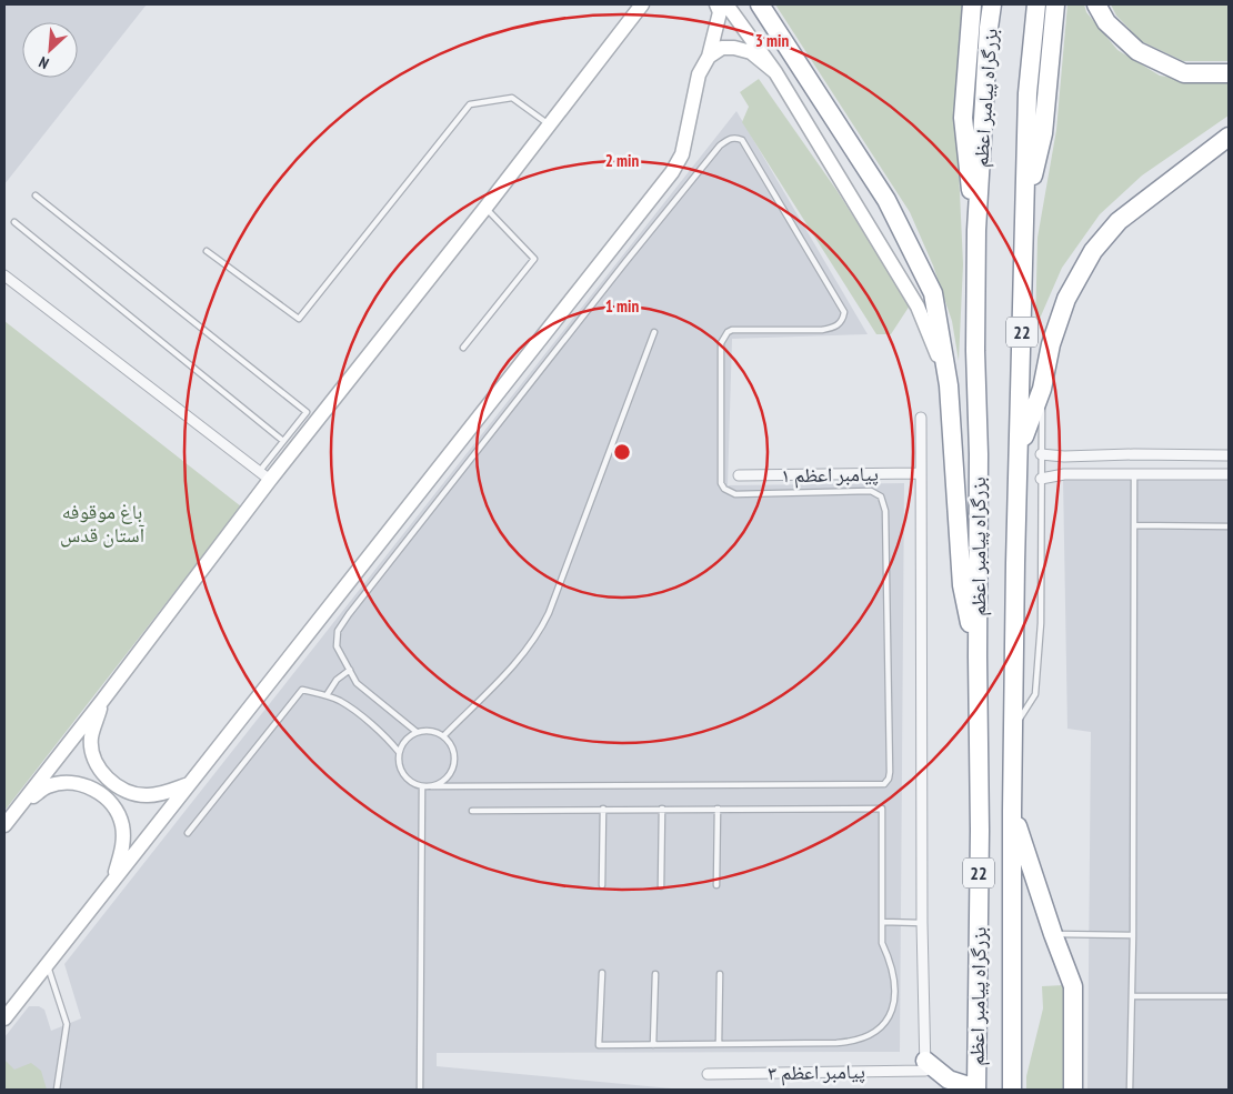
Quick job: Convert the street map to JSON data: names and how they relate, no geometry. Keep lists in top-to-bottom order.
{
  "streets": {
    "highway": ["بزرگراه پیامبر اعظم", "22"],
    "street": ["پیامبر اعظم ۱", "پیامبر اعظم ۳"]
  },
  "parks": ["باغ موقوفه آستان قدس"],
  "north": "bottom left",
  "rings": ["3 min", "2 min", "1 min"]
}
